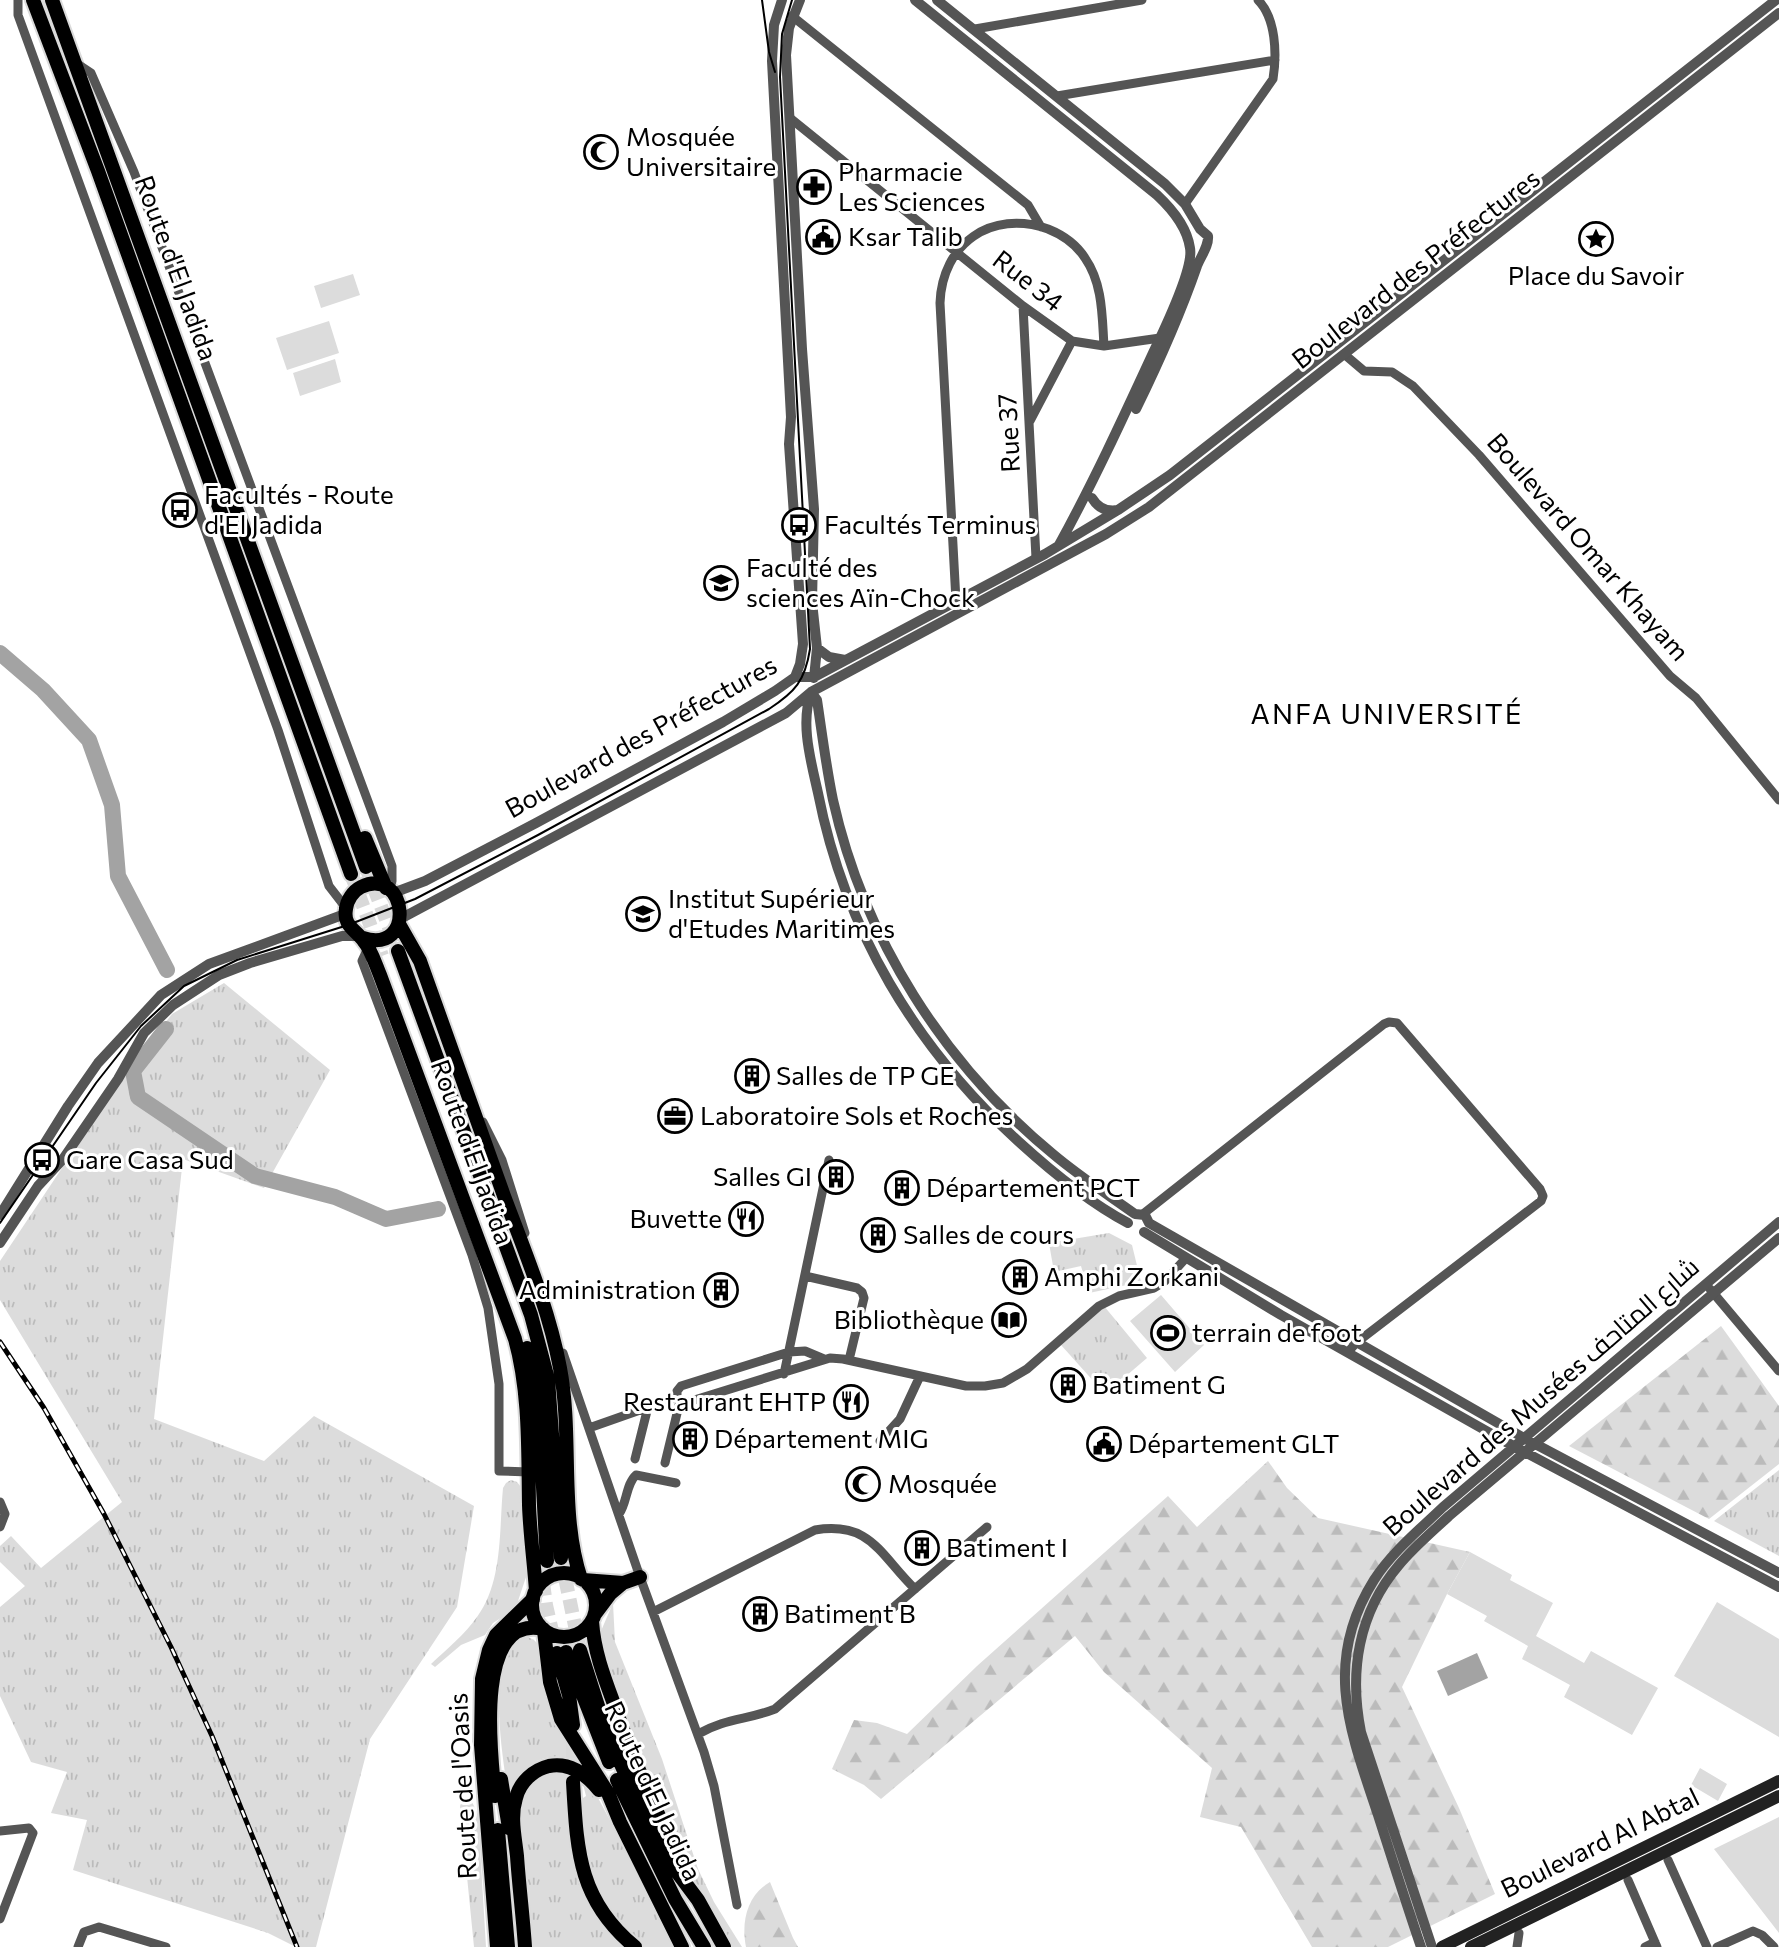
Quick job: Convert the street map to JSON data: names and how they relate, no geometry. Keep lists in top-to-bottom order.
{
  "streets": {
    "main road": ["Route d'El Jadida", "Route de l'Oasis", "Boulevard Al Abtal"],
    "street": [
      "Boulevard des Préfectures",
      "Rue 34",
      "Rue 37",
      "Boulevard Omar Khayam",
      "Boulevard des Musées شارع المتاحف"
    ]
  },
  "crossings": [
    ["Route d'El Jadida", "Boulevard des Préfectures"],
    ["Route d'El Jadida", "Route de l'Oasis"],
    ["Boulevard des Préfectures", "Rue 37"],
    ["Boulevard des Préfectures", "Boulevard Omar Khayam"],
    ["Rue 34", "Rue 37"]
  ],
  "districts": ["ANFA UNIVERSITÉ"],
  "places": {
    "mosque": ["Mosquée Universitaire", "Mosquée"],
    "pharmacy": ["Pharmacie Les Sciences"],
    "public building": ["Ksar Talib", "Département GLT"],
    "place": ["Place du Savoir"],
    "bus stop": ["Facultés - Route d'El Jadida", "Facultés Terminus", "Gare Casa Sud"],
    "school or university": ["Faculté des sciences Aïn-Chock", "Institut Supérieur d'Etudes Maritimes"],
    "building": [
      "Salles de TP GE",
      "Salles GI",
      "Département PCT",
      "Salles de cours",
      "Amphi Zorkani",
      "Administration",
      "Batiment G",
      "Département MIG",
      "Batiment I",
      "Batiment B"
    ],
    "office": ["Laboratoire Sols et Roches"],
    "restaurant": ["Buvette", "Restaurant EHTP"],
    "library": ["Bibliothèque"],
    "sports": ["terrain de foot"]
  }
}
